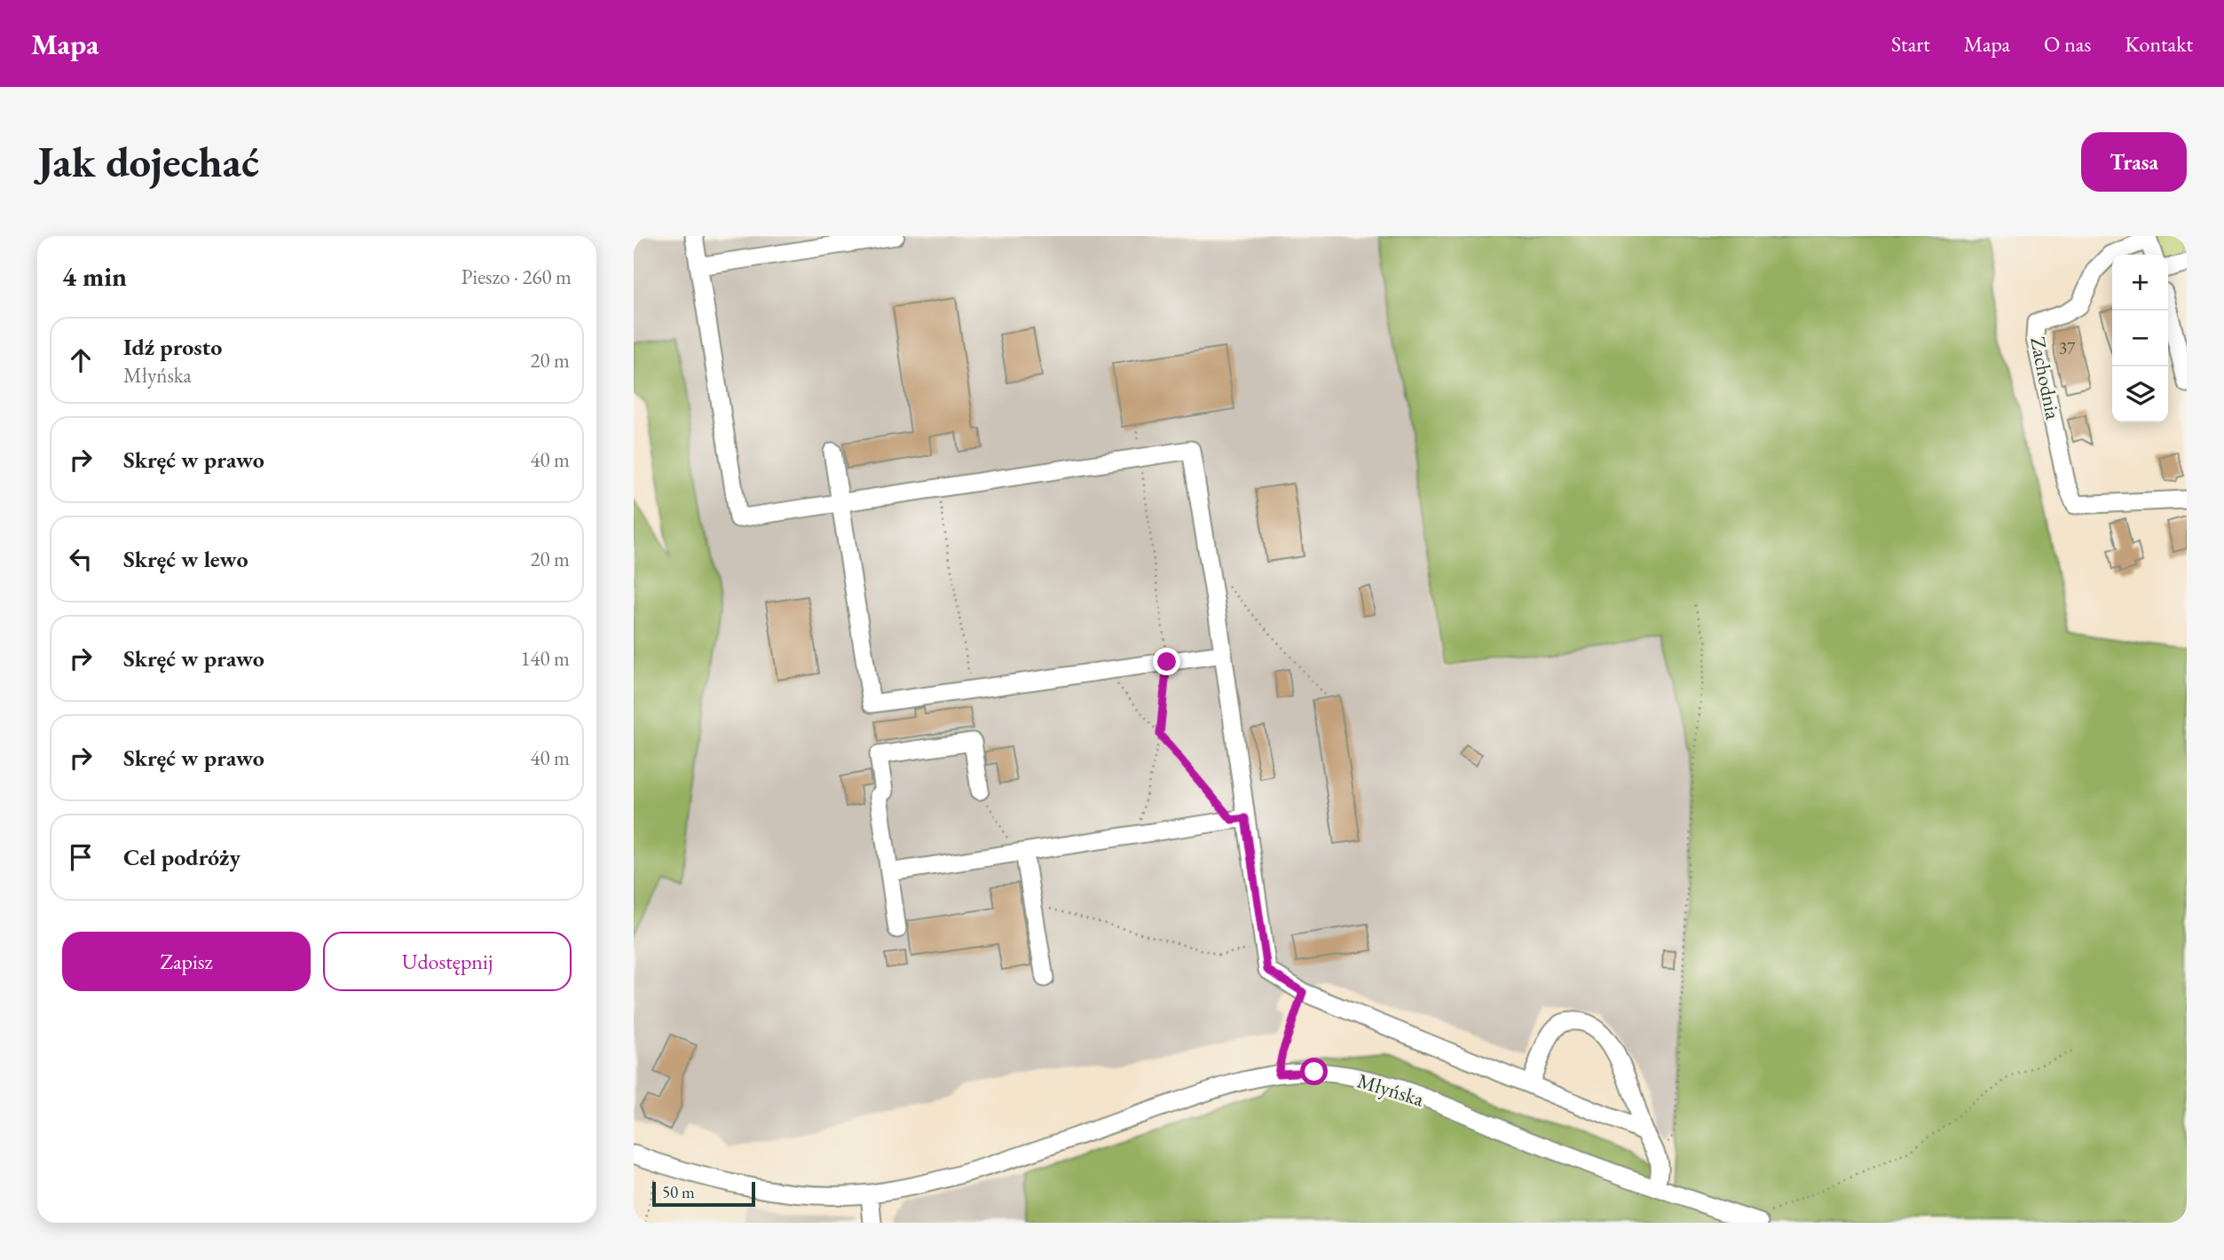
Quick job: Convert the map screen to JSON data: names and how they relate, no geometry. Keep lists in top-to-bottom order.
{
  "streets": {
    "street": ["Zachodnia", "Młyńska"]
  },
  "house_numbers": ["37"],
  "scale_bar": "50 m",
  "page": {
    "header": "Mapa",
    "nav": [
      "Start",
      "Mapa",
      "O nas",
      "Kontakt"
    ],
    "buttons": [
      "Trasa",
      ["Zapisz", "Udostępnij"]
    ],
    "title": "Jak dojechać",
    "heading": ["4 min", "Pieszo · 260 m"],
    "map_buttons": ["+", "−"],
    "list": [
      ["Idź prosto", "Młyńska", "20 m"],
      ["Skręć w prawo", "40 m"],
      ["Skręć w lewo", "20 m"],
      ["Skręć w prawo", "140 m"],
      ["Skręć w prawo", "40 m"],
      "Cel podróży"
    ],
    "scale": "50 m"
  }
}
